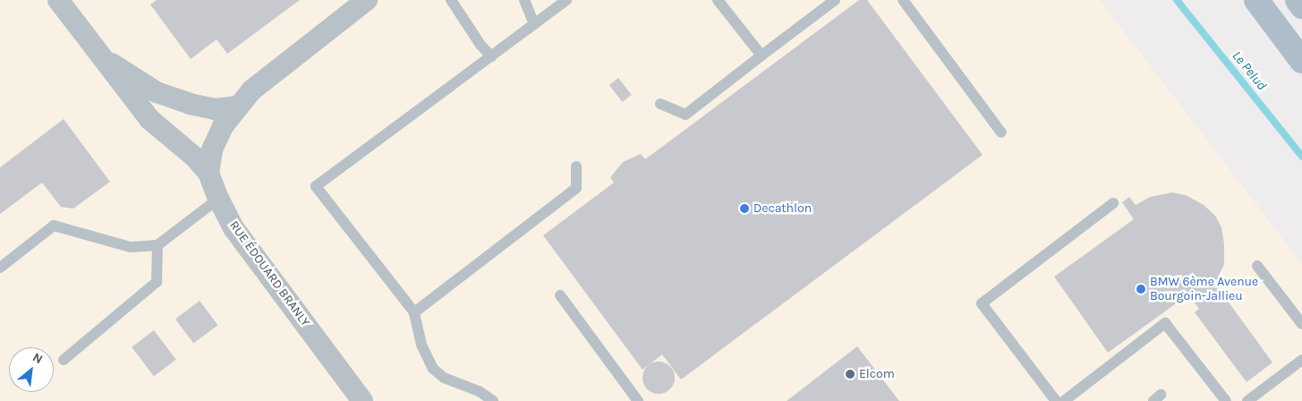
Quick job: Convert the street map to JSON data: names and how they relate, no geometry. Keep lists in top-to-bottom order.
{
  "streets": {
    "street": ["RUE ÉDOUARD BRANLY"]
  },
  "water": ["Le Pelud"],
  "places": ["Decathlon", "BMW 6ème Avenue Bourgoin-Jallieu", "Elcom"],
  "north": "top right"
}
